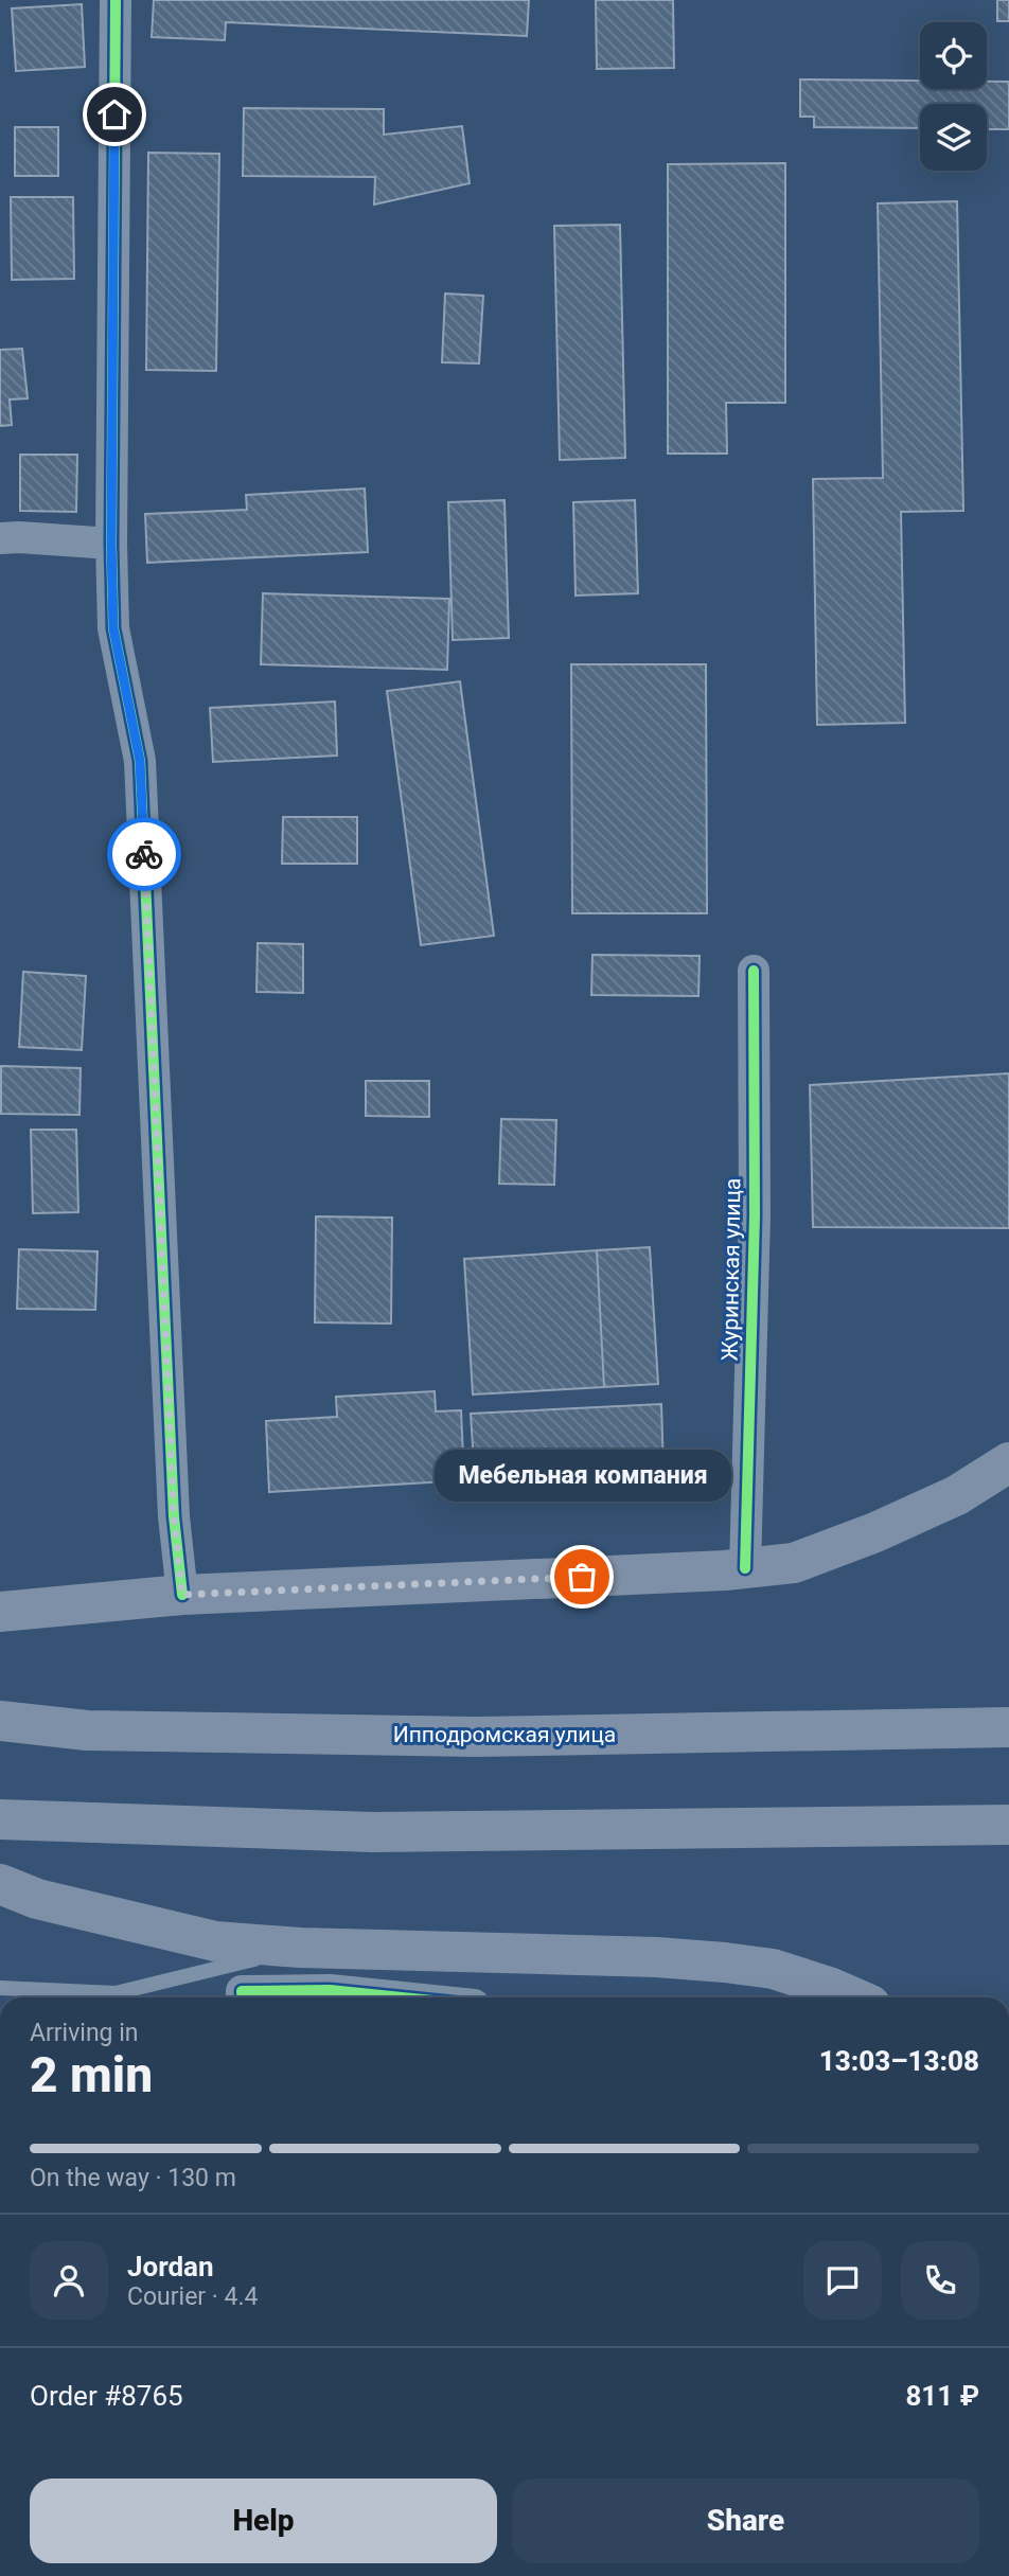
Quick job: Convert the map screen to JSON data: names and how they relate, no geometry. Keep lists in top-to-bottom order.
{
  "streets": {
    "highway": ["Ипподромская улица"],
    "street": ["Журинская улица"]
  },
  "places": ["Мебельная компания"],
  "page": {
    "bubble": "Мебельная компания",
    "heading": ["2 min", "Arriving in", "13:03–13:08"],
    "panel": [
      "Jordan",
      "Courier · 4.4",
      "Order #8765",
      "811 ₽"
    ],
    "bar": "On the way · 130 m",
    "buttons": ["Help", "Share"]
  }
}
